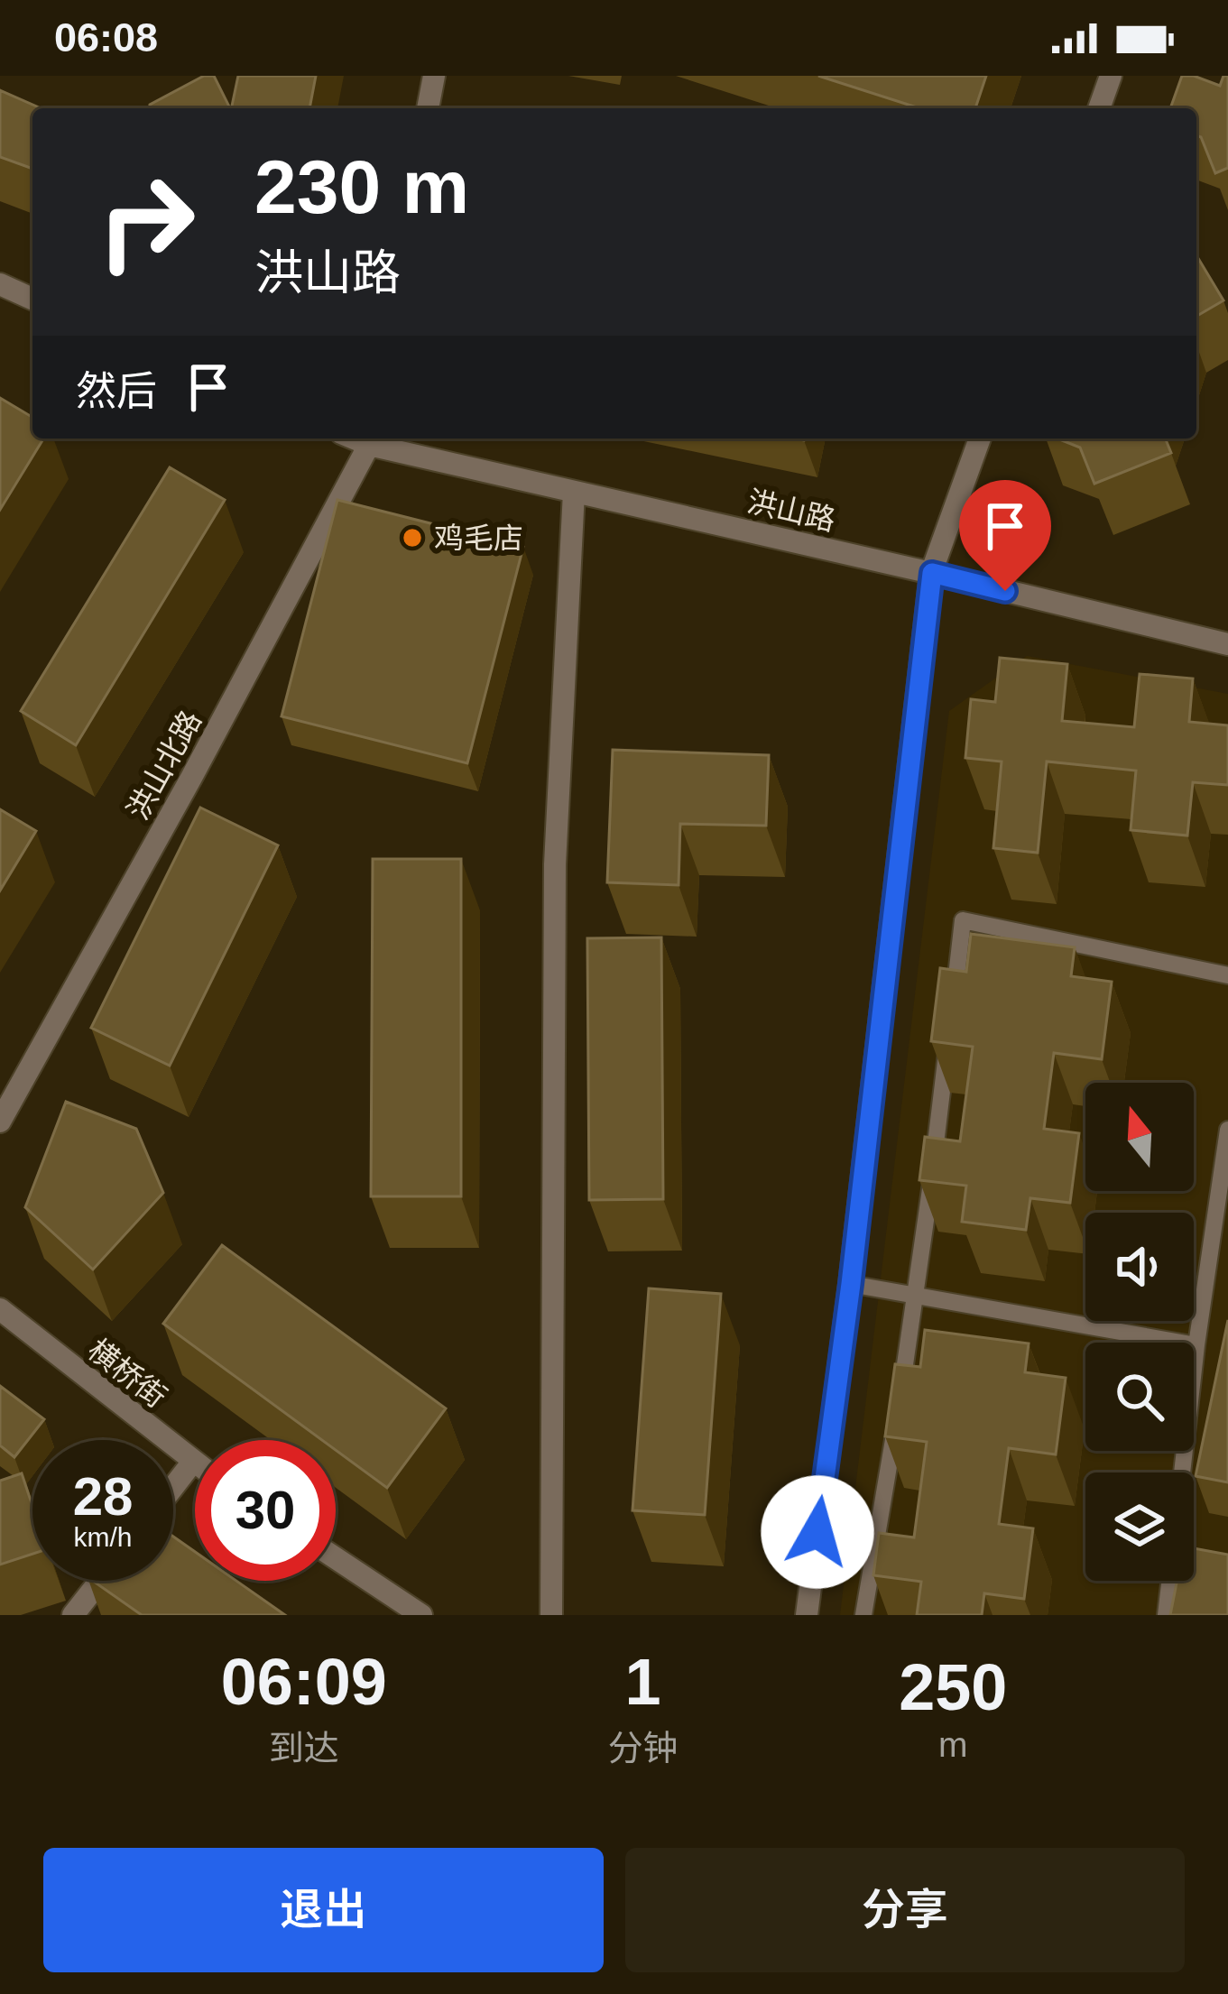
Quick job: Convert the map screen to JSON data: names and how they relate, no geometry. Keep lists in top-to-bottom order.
{
  "streets": {
    "street": ["洪山路", "洪山北路", "横桥街"]
  },
  "crossings": [
    ["洪山路", "洪山北路"]
  ],
  "places": ["鸡毛店"],
  "north": "top",
  "page": {
    "status": "06:08",
    "turn": ["230 m", "洪山路"],
    "then": "然后",
    "speed": "28 km/h",
    "limit": "30",
    "eta": [
      "06:09",
      "到达",
      "1",
      "分钟",
      "250",
      "m"
    ],
    "buttons": ["退出", "分享"]
  }
}
